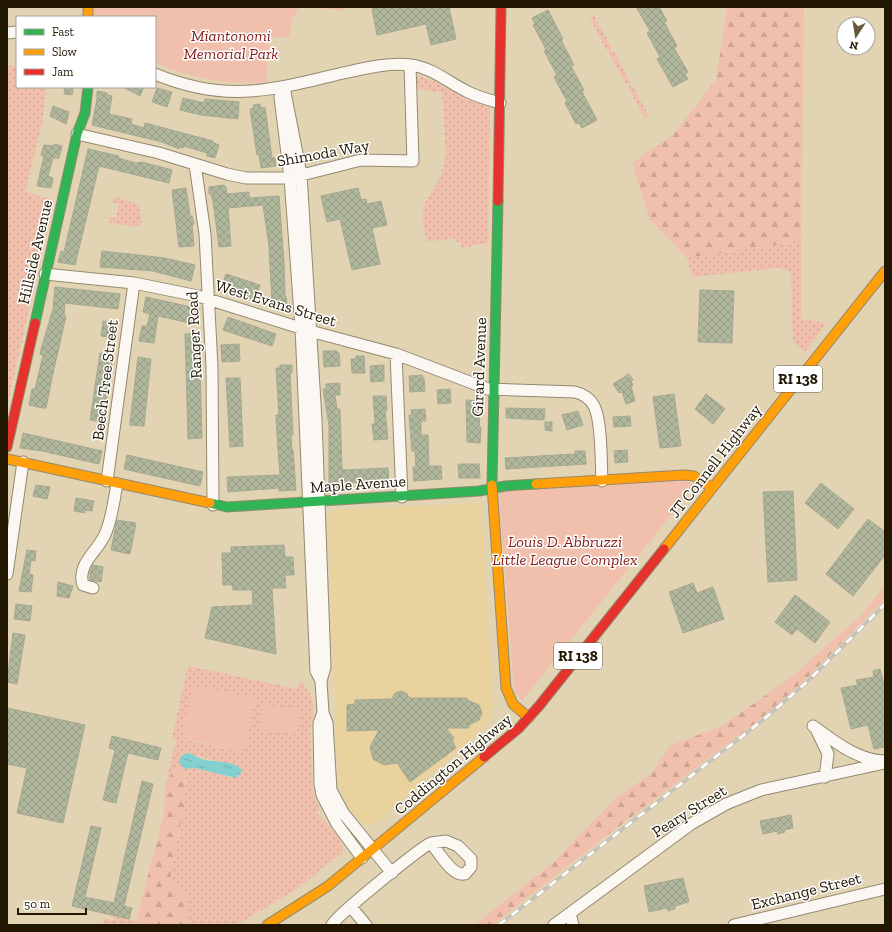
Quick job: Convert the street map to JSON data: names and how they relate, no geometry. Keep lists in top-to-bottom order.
{
  "streets": {
    "main road": [
      "Hillside Avenue",
      "Girard Avenue",
      "RI 138",
      "JT Connell Highway",
      "Maple Avenue",
      "Coddington Highway"
    ],
    "street": [
      "Shimoda Way",
      "West Evans Street",
      "Ranger Road",
      "Beech Tree Street",
      "Peary Street",
      "Exchange Street"
    ]
  },
  "crossings": [
    ["Shimoda Way", "Hillside Avenue"],
    ["Shimoda Way", "Ranger Road"],
    ["Hillside Avenue", "West Evans Street"],
    ["West Evans Street", "Ranger Road"],
    ["West Evans Street", "Girard Avenue"],
    ["West Evans Street", "Beech Tree Street"],
    ["West Evans Street", "Maple Avenue"],
    ["Ranger Road", "Maple Avenue"],
    ["Girard Avenue", "Maple Avenue"],
    ["Girard Avenue", "Coddington Highway"],
    ["Beech Tree Street", "Maple Avenue"],
    ["JT Connell Highway", "Maple Avenue"],
    ["JT Connell Highway", "Coddington Highway"]
  ],
  "parks": ["Miantonomi Memorial Park", "Louis D. Abbruzzi Little League Complex"],
  "legend": ["Fast", "Slow", "Jam"],
  "scale_bar": "50 m",
  "north": "bottom"
}
